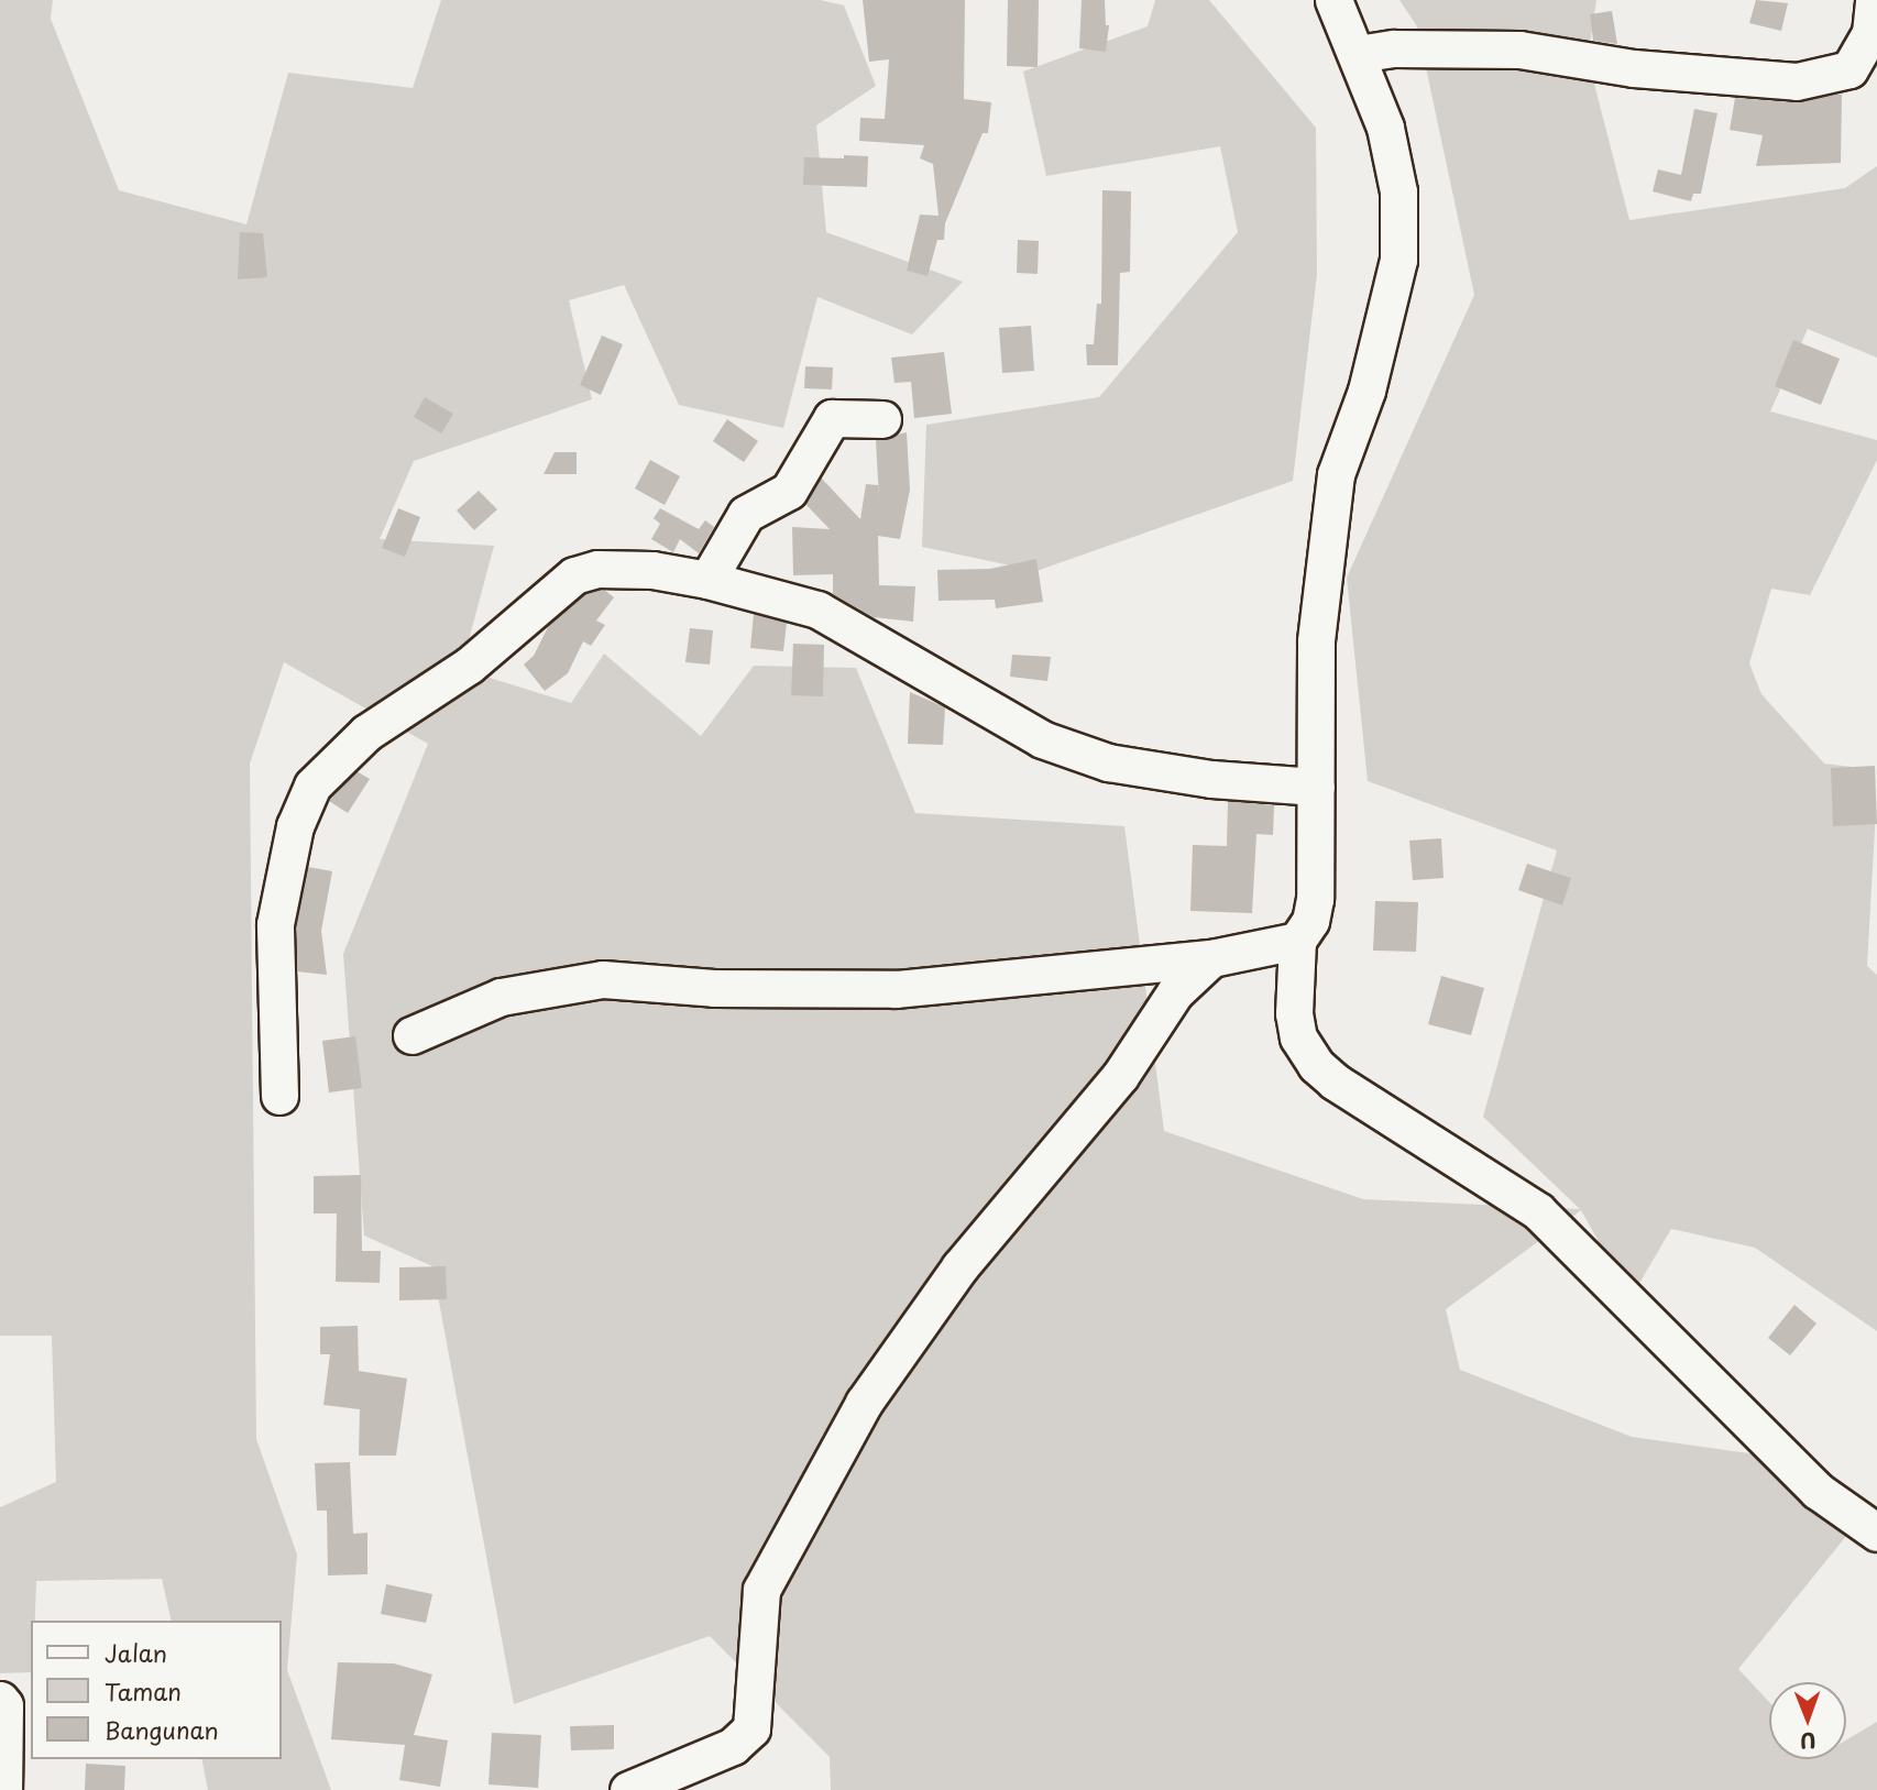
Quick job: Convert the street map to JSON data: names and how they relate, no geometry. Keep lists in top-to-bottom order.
{
  "legend": ["Jalan", "Taman", "Bangunan"],
  "north": "bottom"
}
